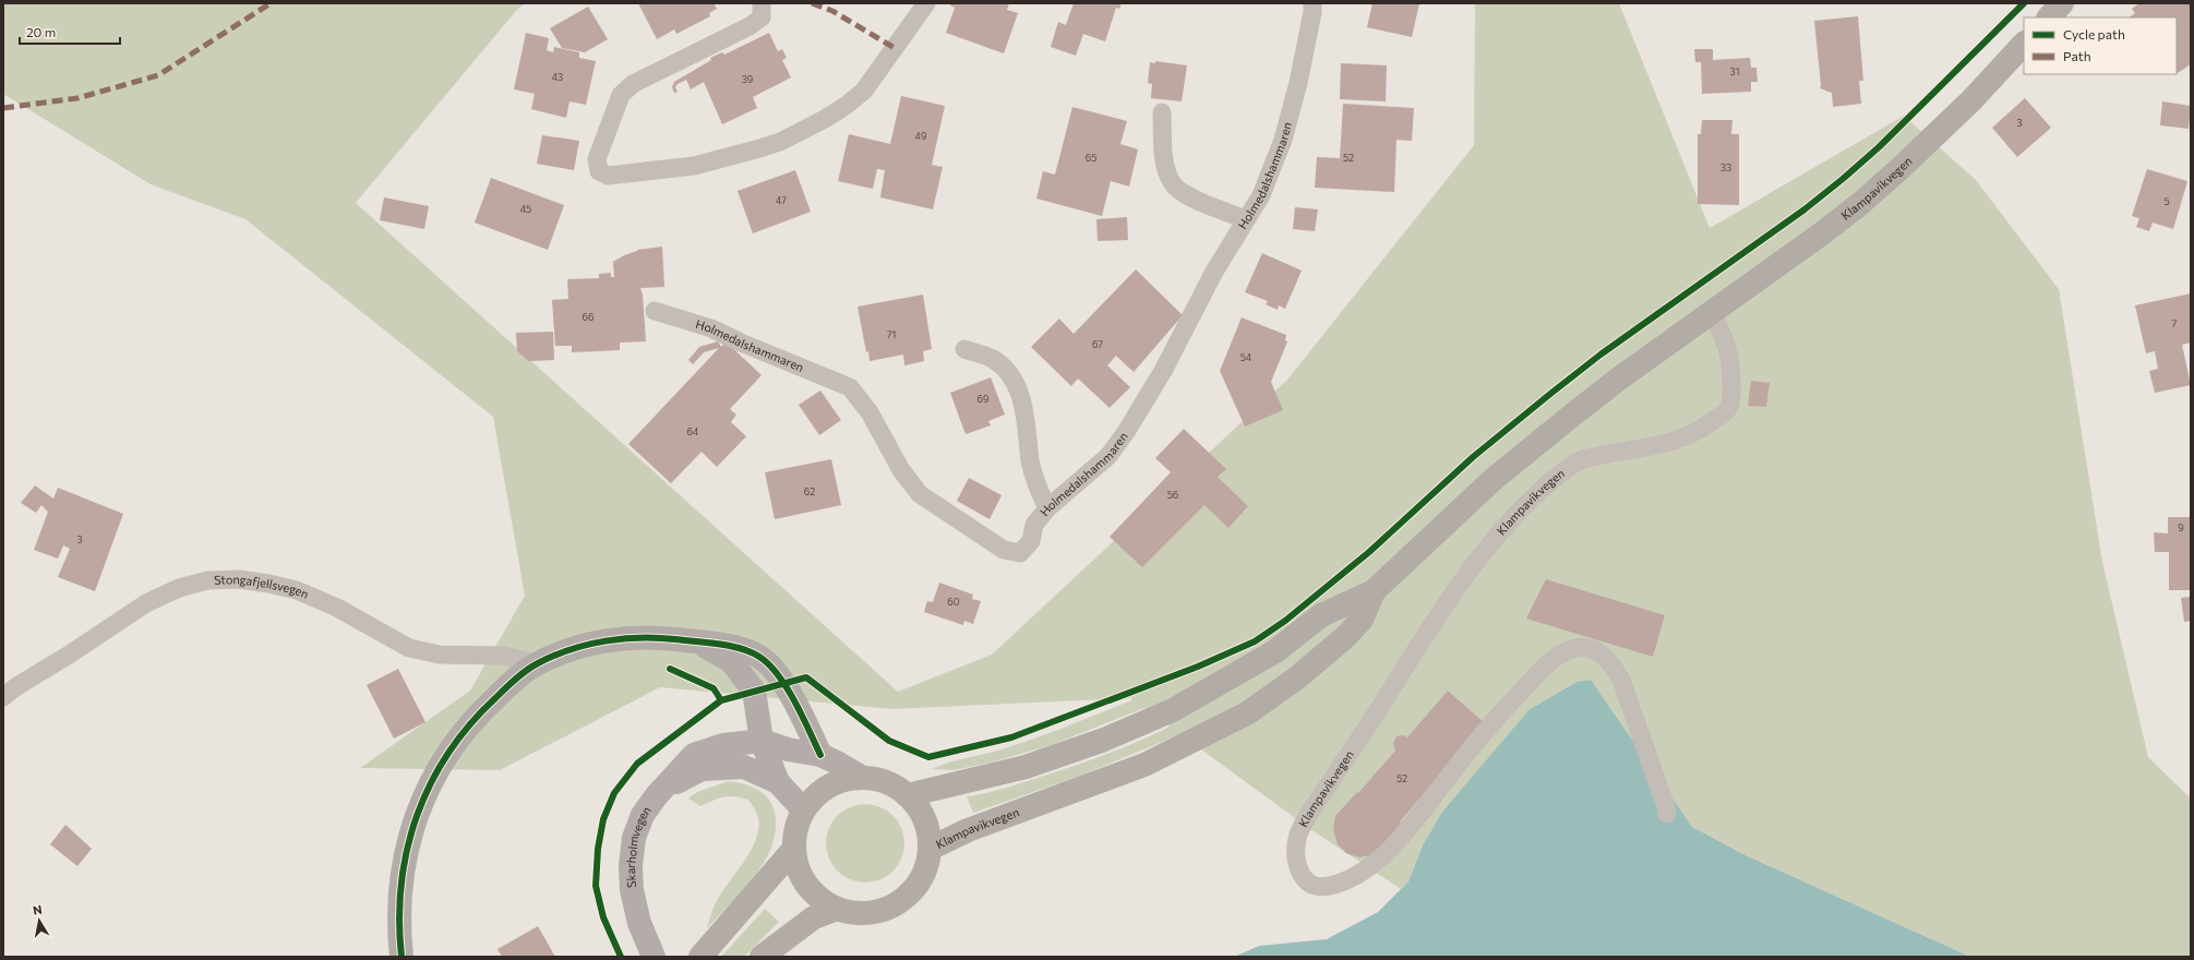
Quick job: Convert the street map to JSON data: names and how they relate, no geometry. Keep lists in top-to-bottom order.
{
  "streets": {
    "main road": ["Klampavikvegen"],
    "street": ["Skarholmvegen"],
    "lane": ["Holmedalshammaren", "Stongafjellsvegen"]
  },
  "crossings": [
    ["Klampavikvegen", "Skarholmvegen"]
  ],
  "house_numbers": [
    "31",
    "43",
    "39",
    "3",
    "49",
    "65",
    "52",
    "33",
    "47",
    "5",
    "45",
    "66",
    "7",
    "71",
    "67",
    "54",
    "69",
    "64",
    "62",
    "56",
    "9",
    "3",
    "60",
    "52"
  ],
  "legend": ["Cycle path", "Path"],
  "scale_bar": "20 m",
  "north": "top"
}
